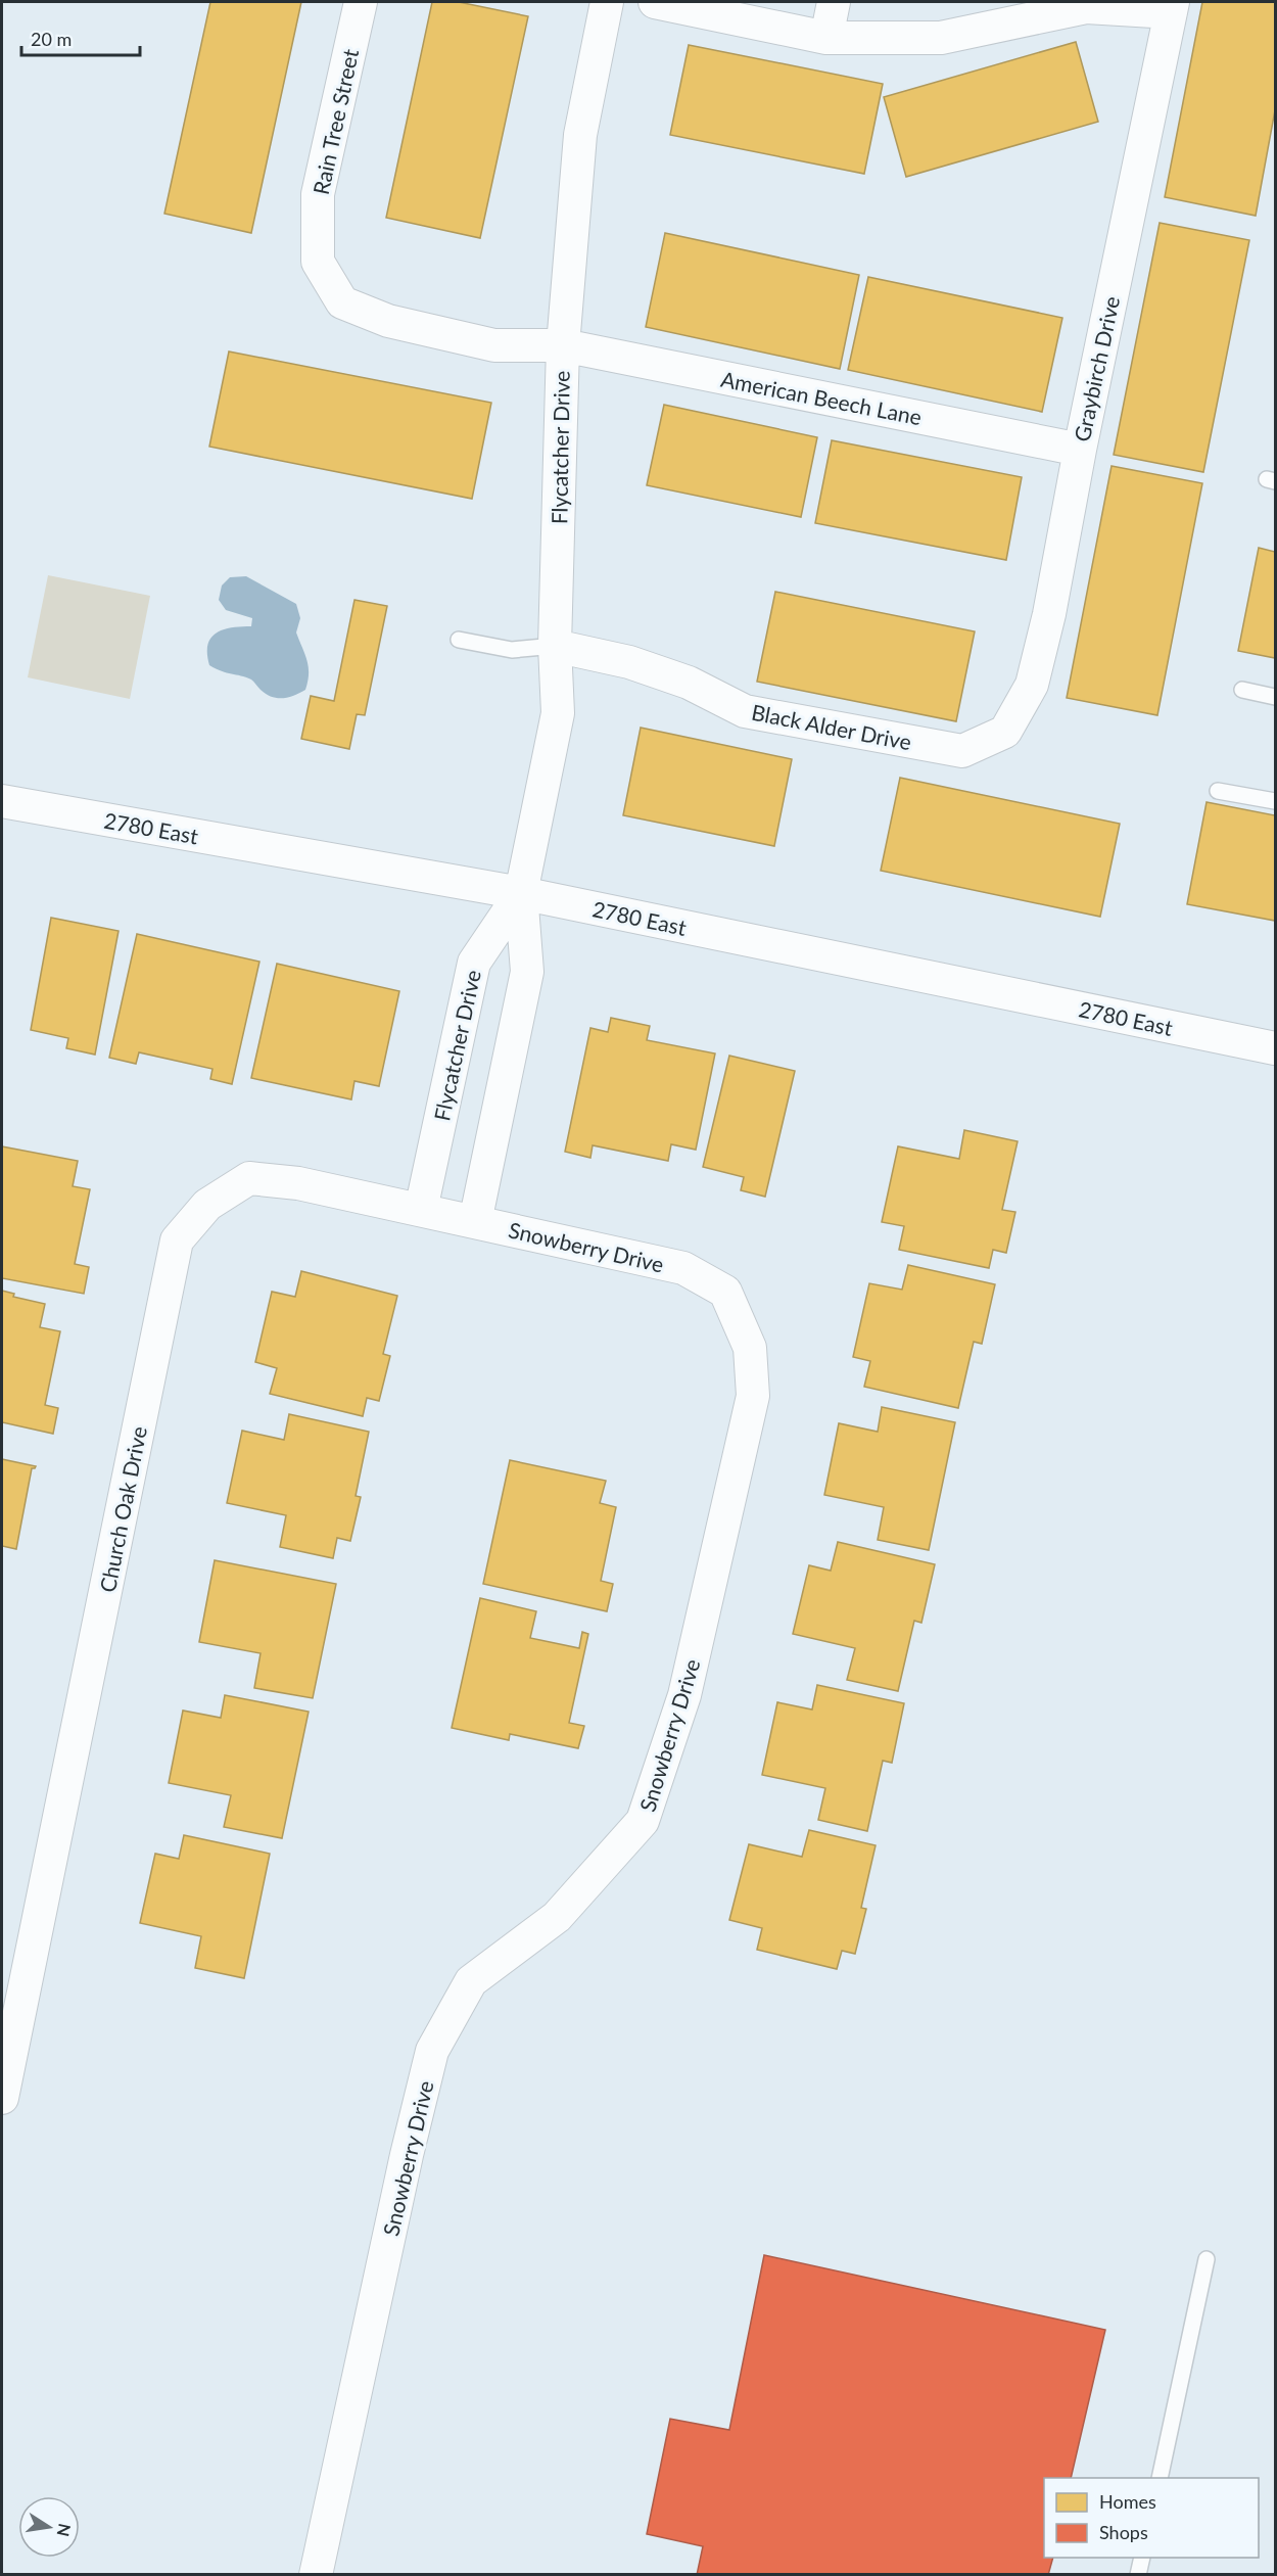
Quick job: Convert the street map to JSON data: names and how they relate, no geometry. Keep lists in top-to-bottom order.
{
  "streets": {
    "street": [
      "Rain Tree Street",
      "Graybirch Drive",
      "American Beech Lane",
      "Flycatcher Drive",
      "Black Alder Drive",
      "2780 East",
      "Snowberry Drive",
      "Church Oak Drive"
    ]
  },
  "crossings": [
    ["Rain Tree Street", "American Beech Lane"],
    ["Rain Tree Street", "Flycatcher Drive"],
    ["Graybirch Drive", "American Beech Lane"],
    ["Graybirch Drive", "Black Alder Drive"],
    ["American Beech Lane", "Flycatcher Drive"],
    ["Flycatcher Drive", "Black Alder Drive"],
    ["Flycatcher Drive", "2780 East"],
    ["Flycatcher Drive", "Snowberry Drive"],
    ["Flycatcher Drive", "Church Oak Drive"],
    ["Snowberry Drive", "Church Oak Drive"]
  ],
  "legend": ["Homes", "Shops"],
  "scale_bar": "20 m",
  "north": "right"
}
